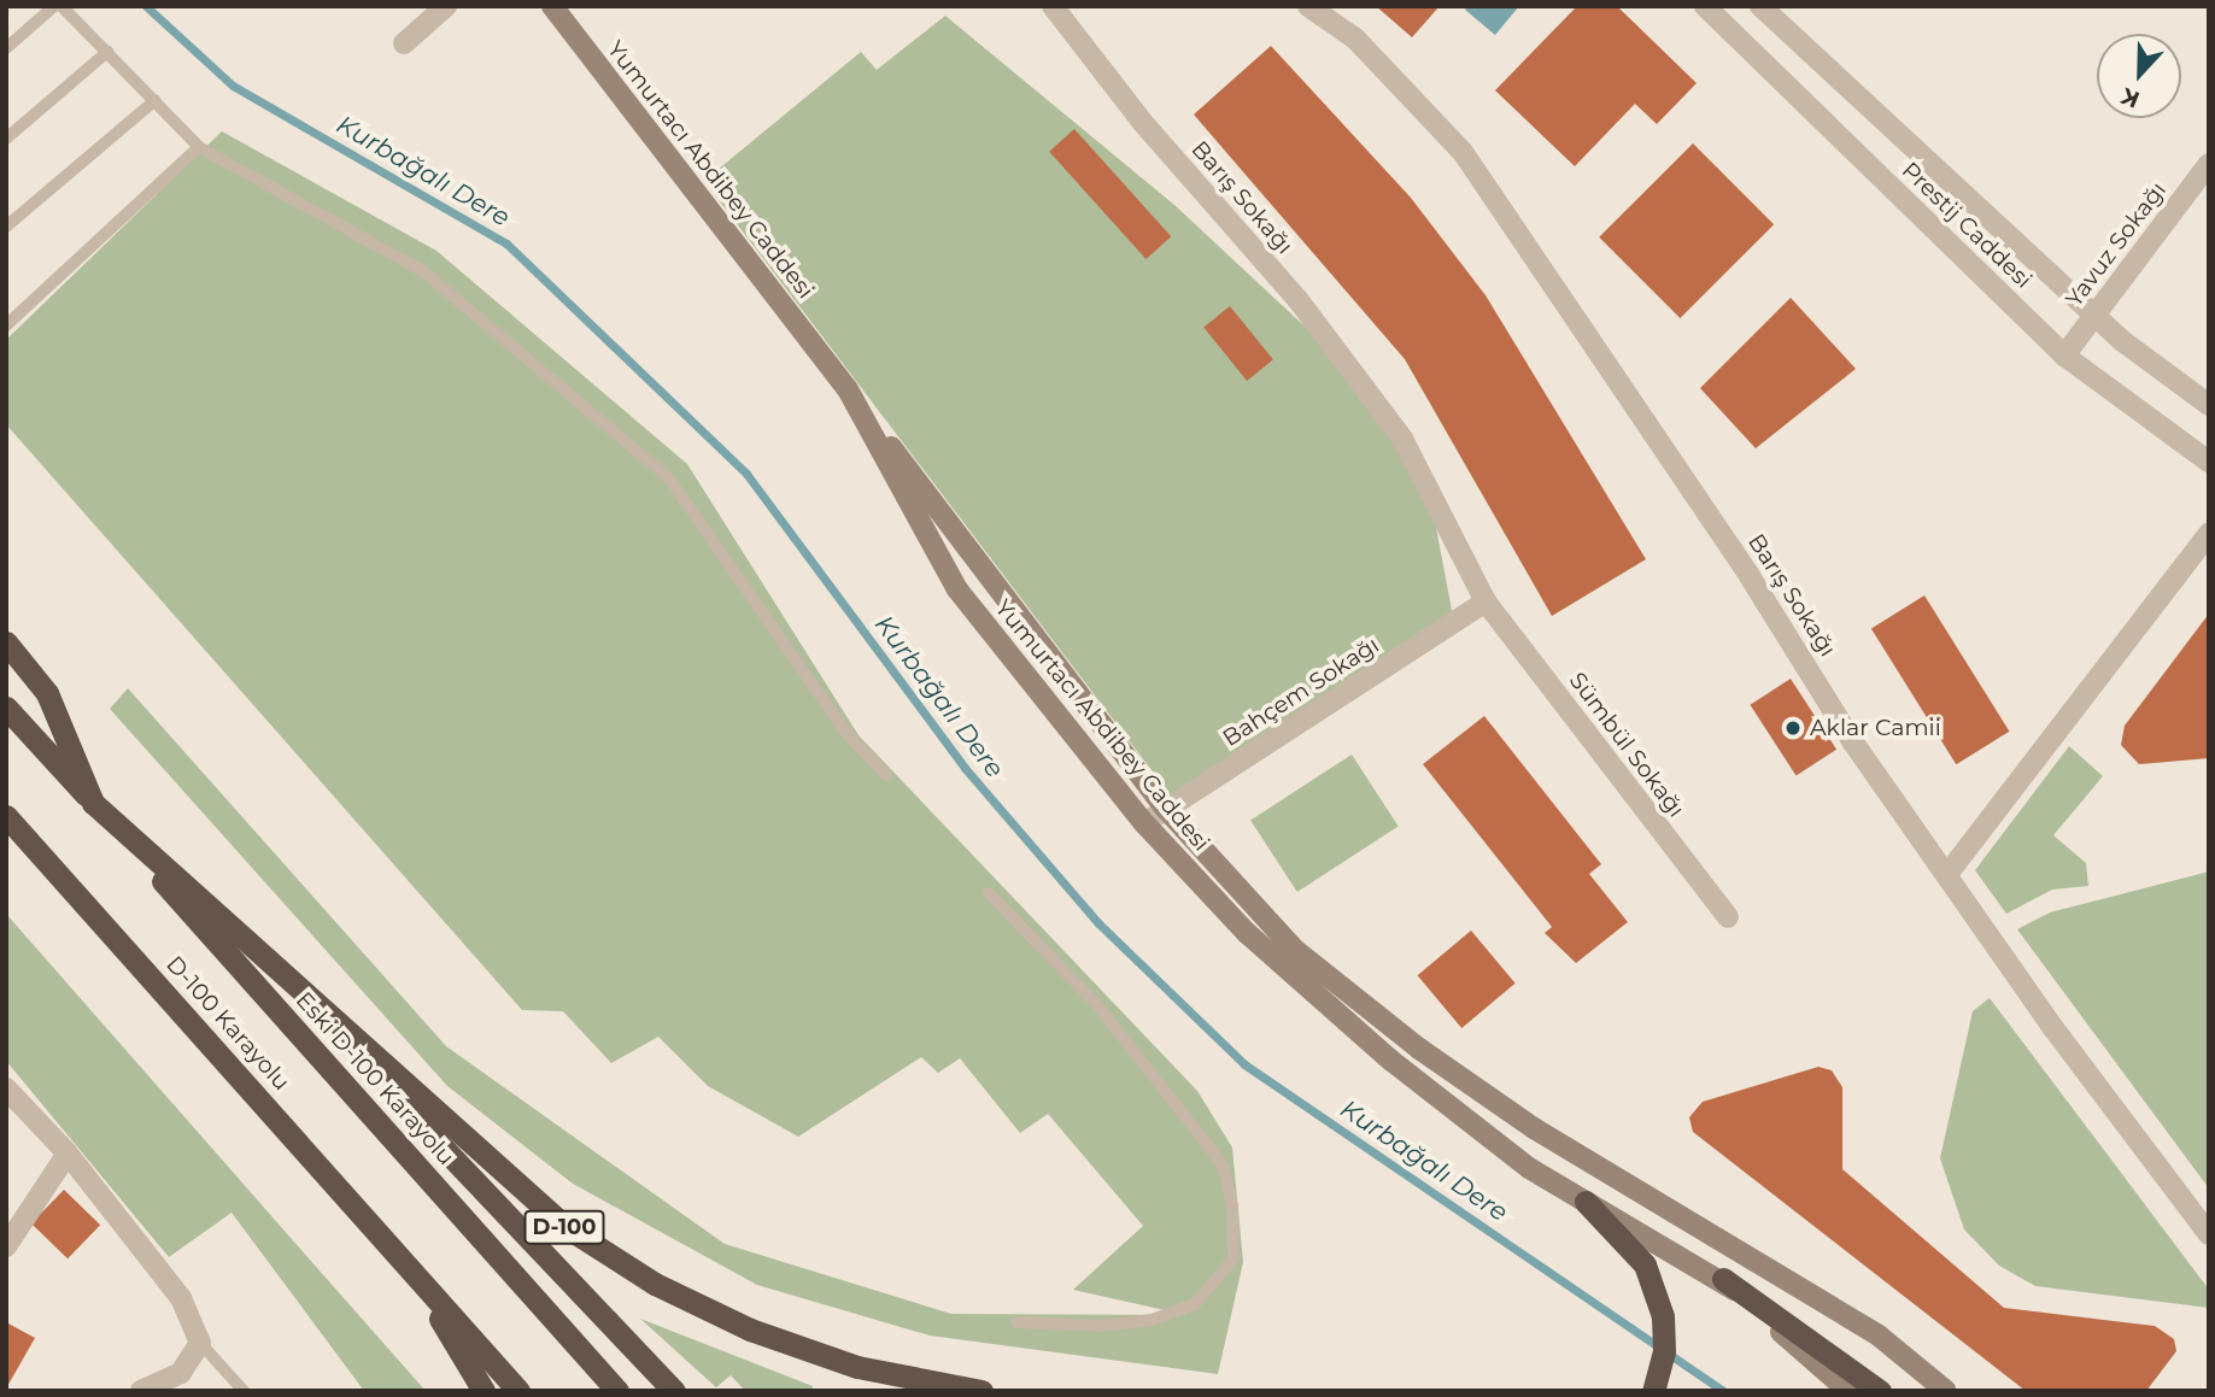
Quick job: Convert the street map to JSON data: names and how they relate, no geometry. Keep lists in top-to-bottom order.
{
  "streets": {
    "highway": ["D-100 Karayolu", "Eski D-100 Karayolu", "D-100"],
    "main road": ["Yumurtacı Abdibey Caddesi"],
    "street": [
      "Barış Sokağı",
      "Prestij Caddesi",
      "Yavuz Sokağı",
      "Bahçem Sokağı",
      "Sümbül Sokağı"
    ]
  },
  "crossings": [
    ["Yumurtacı Abdibey Caddesi", "Bahçem Sokağı"],
    ["Barış Sokağı", "Bahçem Sokağı"],
    ["Barış Sokağı", "Sümbül Sokağı"],
    ["Prestij Caddesi", "Yavuz Sokağı"],
    ["Bahçem Sokağı", "Sümbül Sokağı"]
  ],
  "water": ["Kurbağalı Dere"],
  "places": ["Aklar Camii"],
  "north": "bottom"
}
